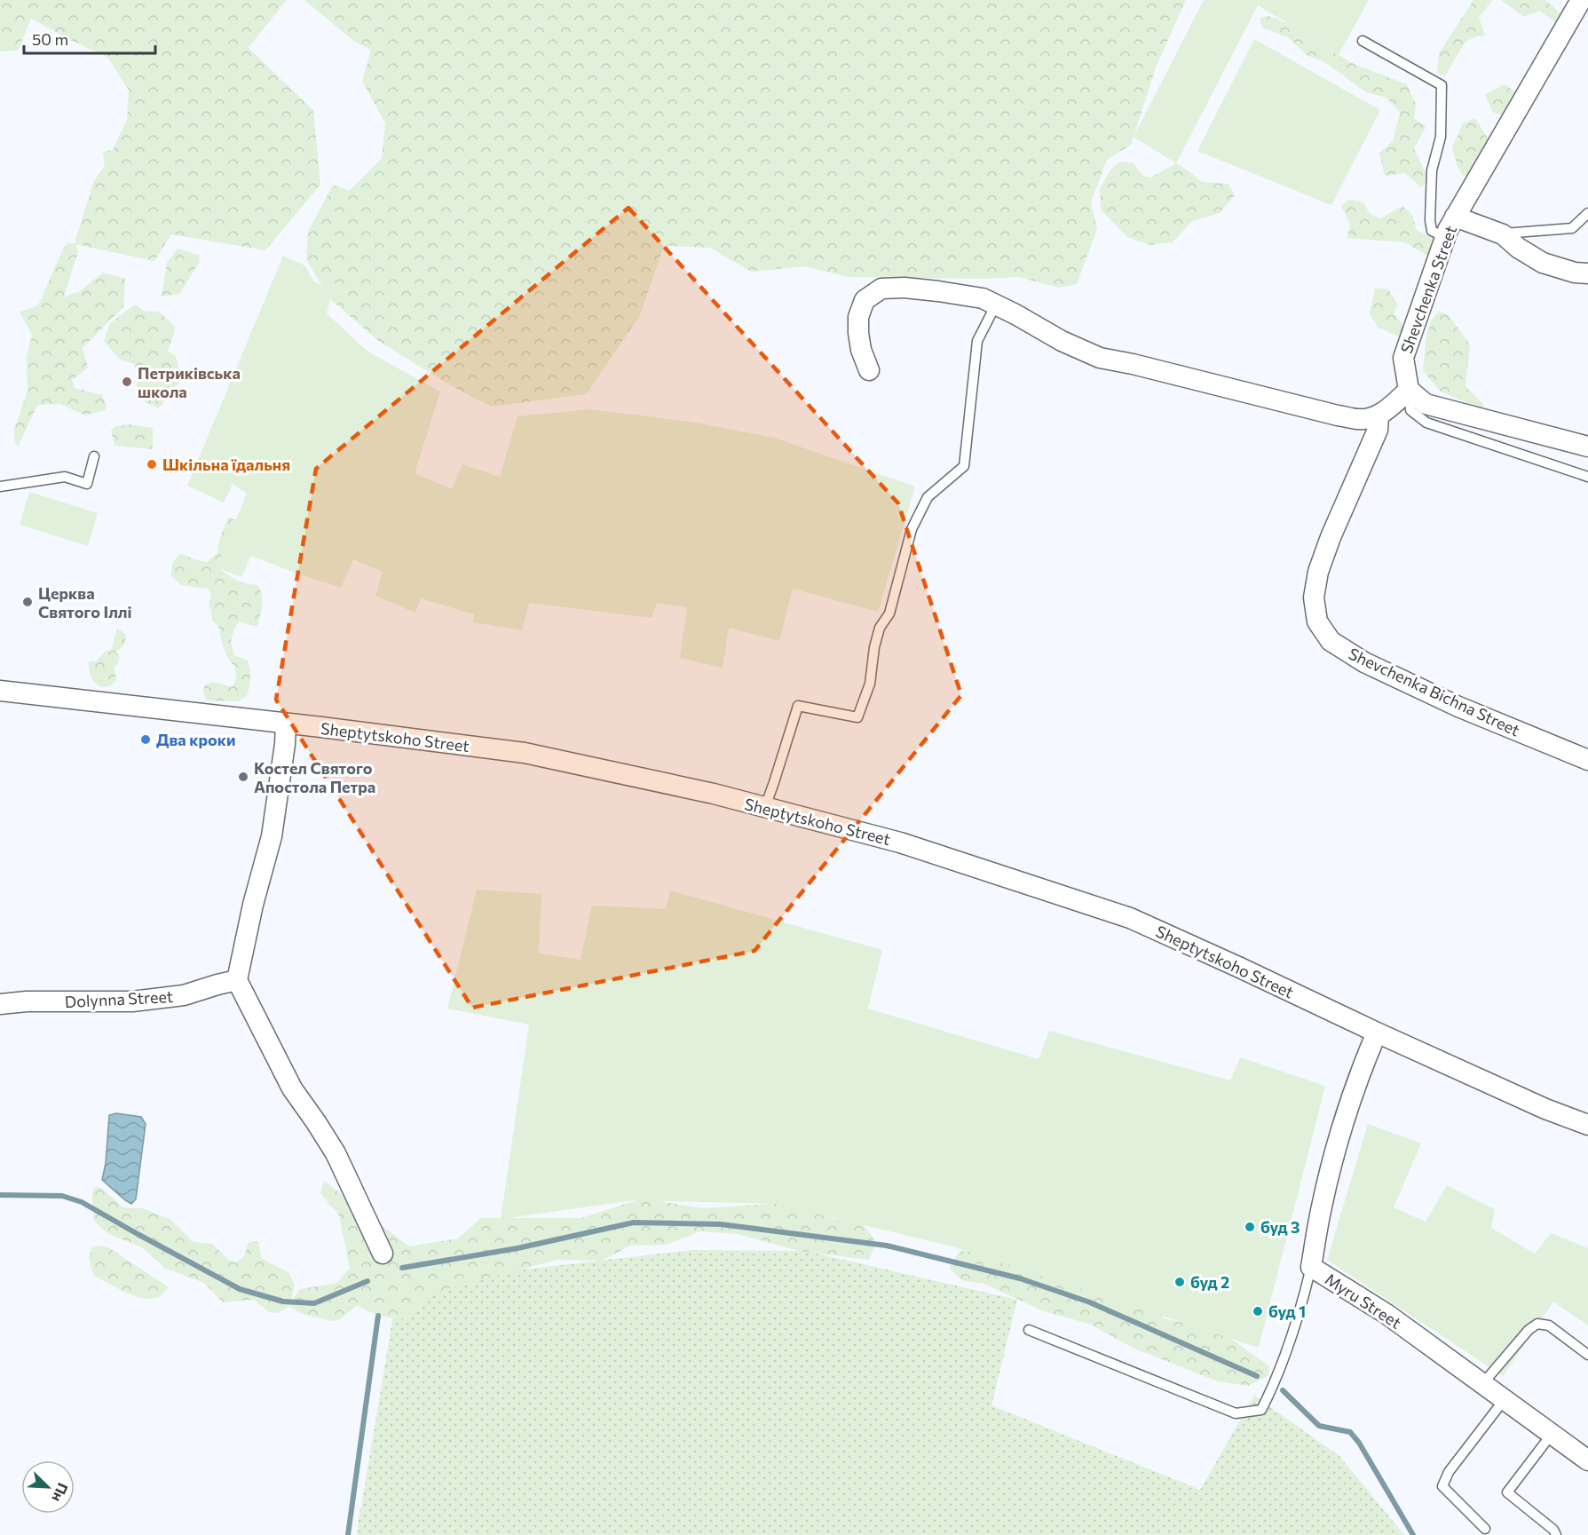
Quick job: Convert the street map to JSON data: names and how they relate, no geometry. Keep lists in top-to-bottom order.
{
  "streets": {
    "street": [
      "Shevchenka Street",
      "Shevchenka Bichna Street",
      "Sheptytskoho Street",
      "Dolynna Street",
      "Myru Street"
    ]
  },
  "crossings": [
    ["Sheptytskoho Street", "Myru Street"]
  ],
  "places": [
    "Петриківська школа",
    "Шкільна їдальня",
    "Церква Святого Іллі",
    "Два кроки",
    "Костел Святого Апостола Петра",
    "буд 3",
    "буд 2",
    "буд 1"
  ],
  "scale_bar": "50 m",
  "north": "bottom right"
}
